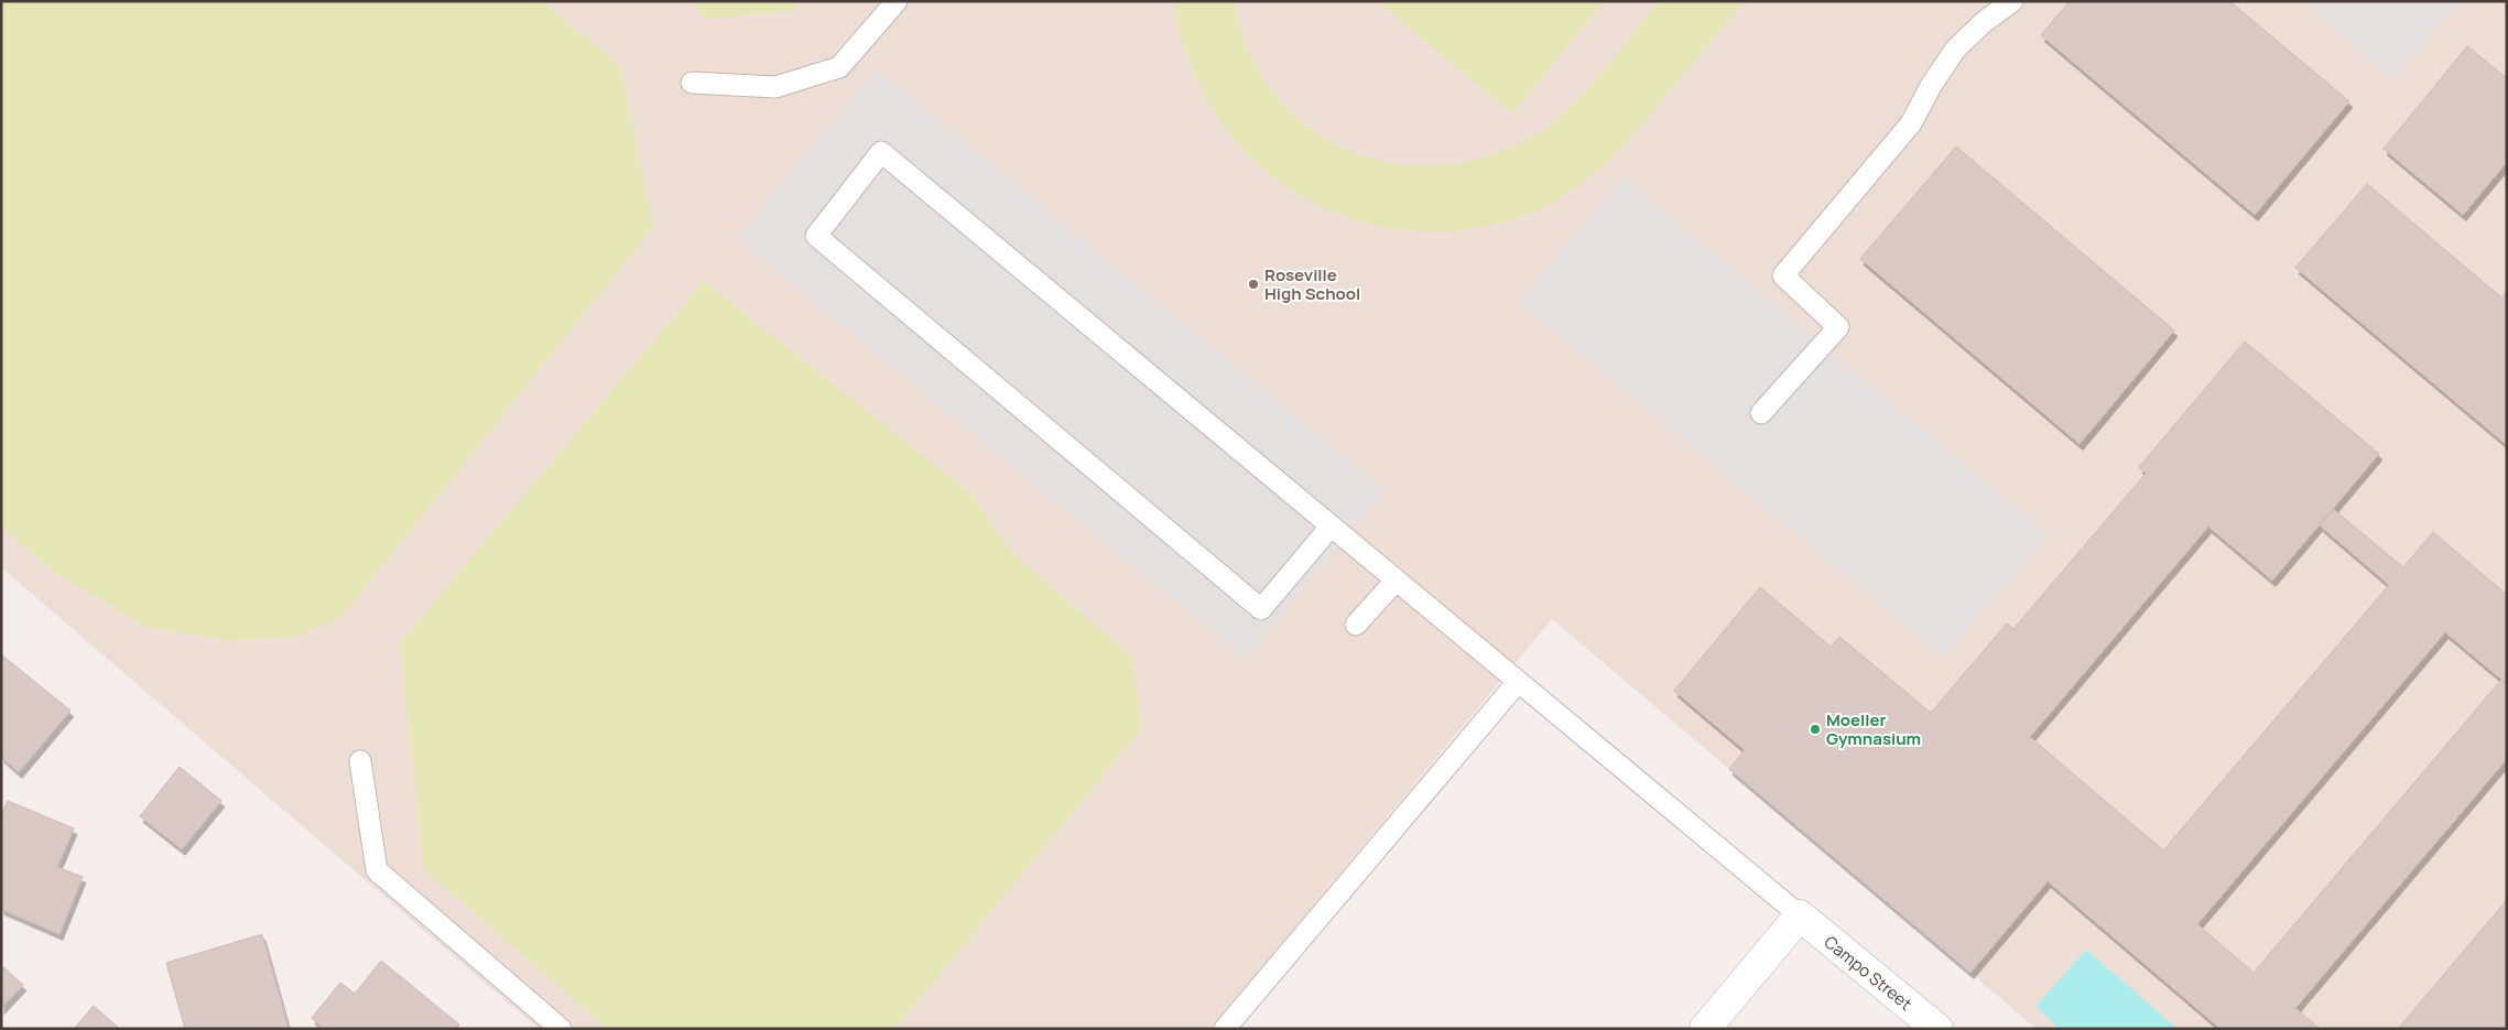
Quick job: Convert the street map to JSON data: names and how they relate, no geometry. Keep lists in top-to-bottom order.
{
  "streets": {
    "street": ["Campo Street"]
  },
  "places": ["Roseville High School", "Moeller Gymnasium"]
}
